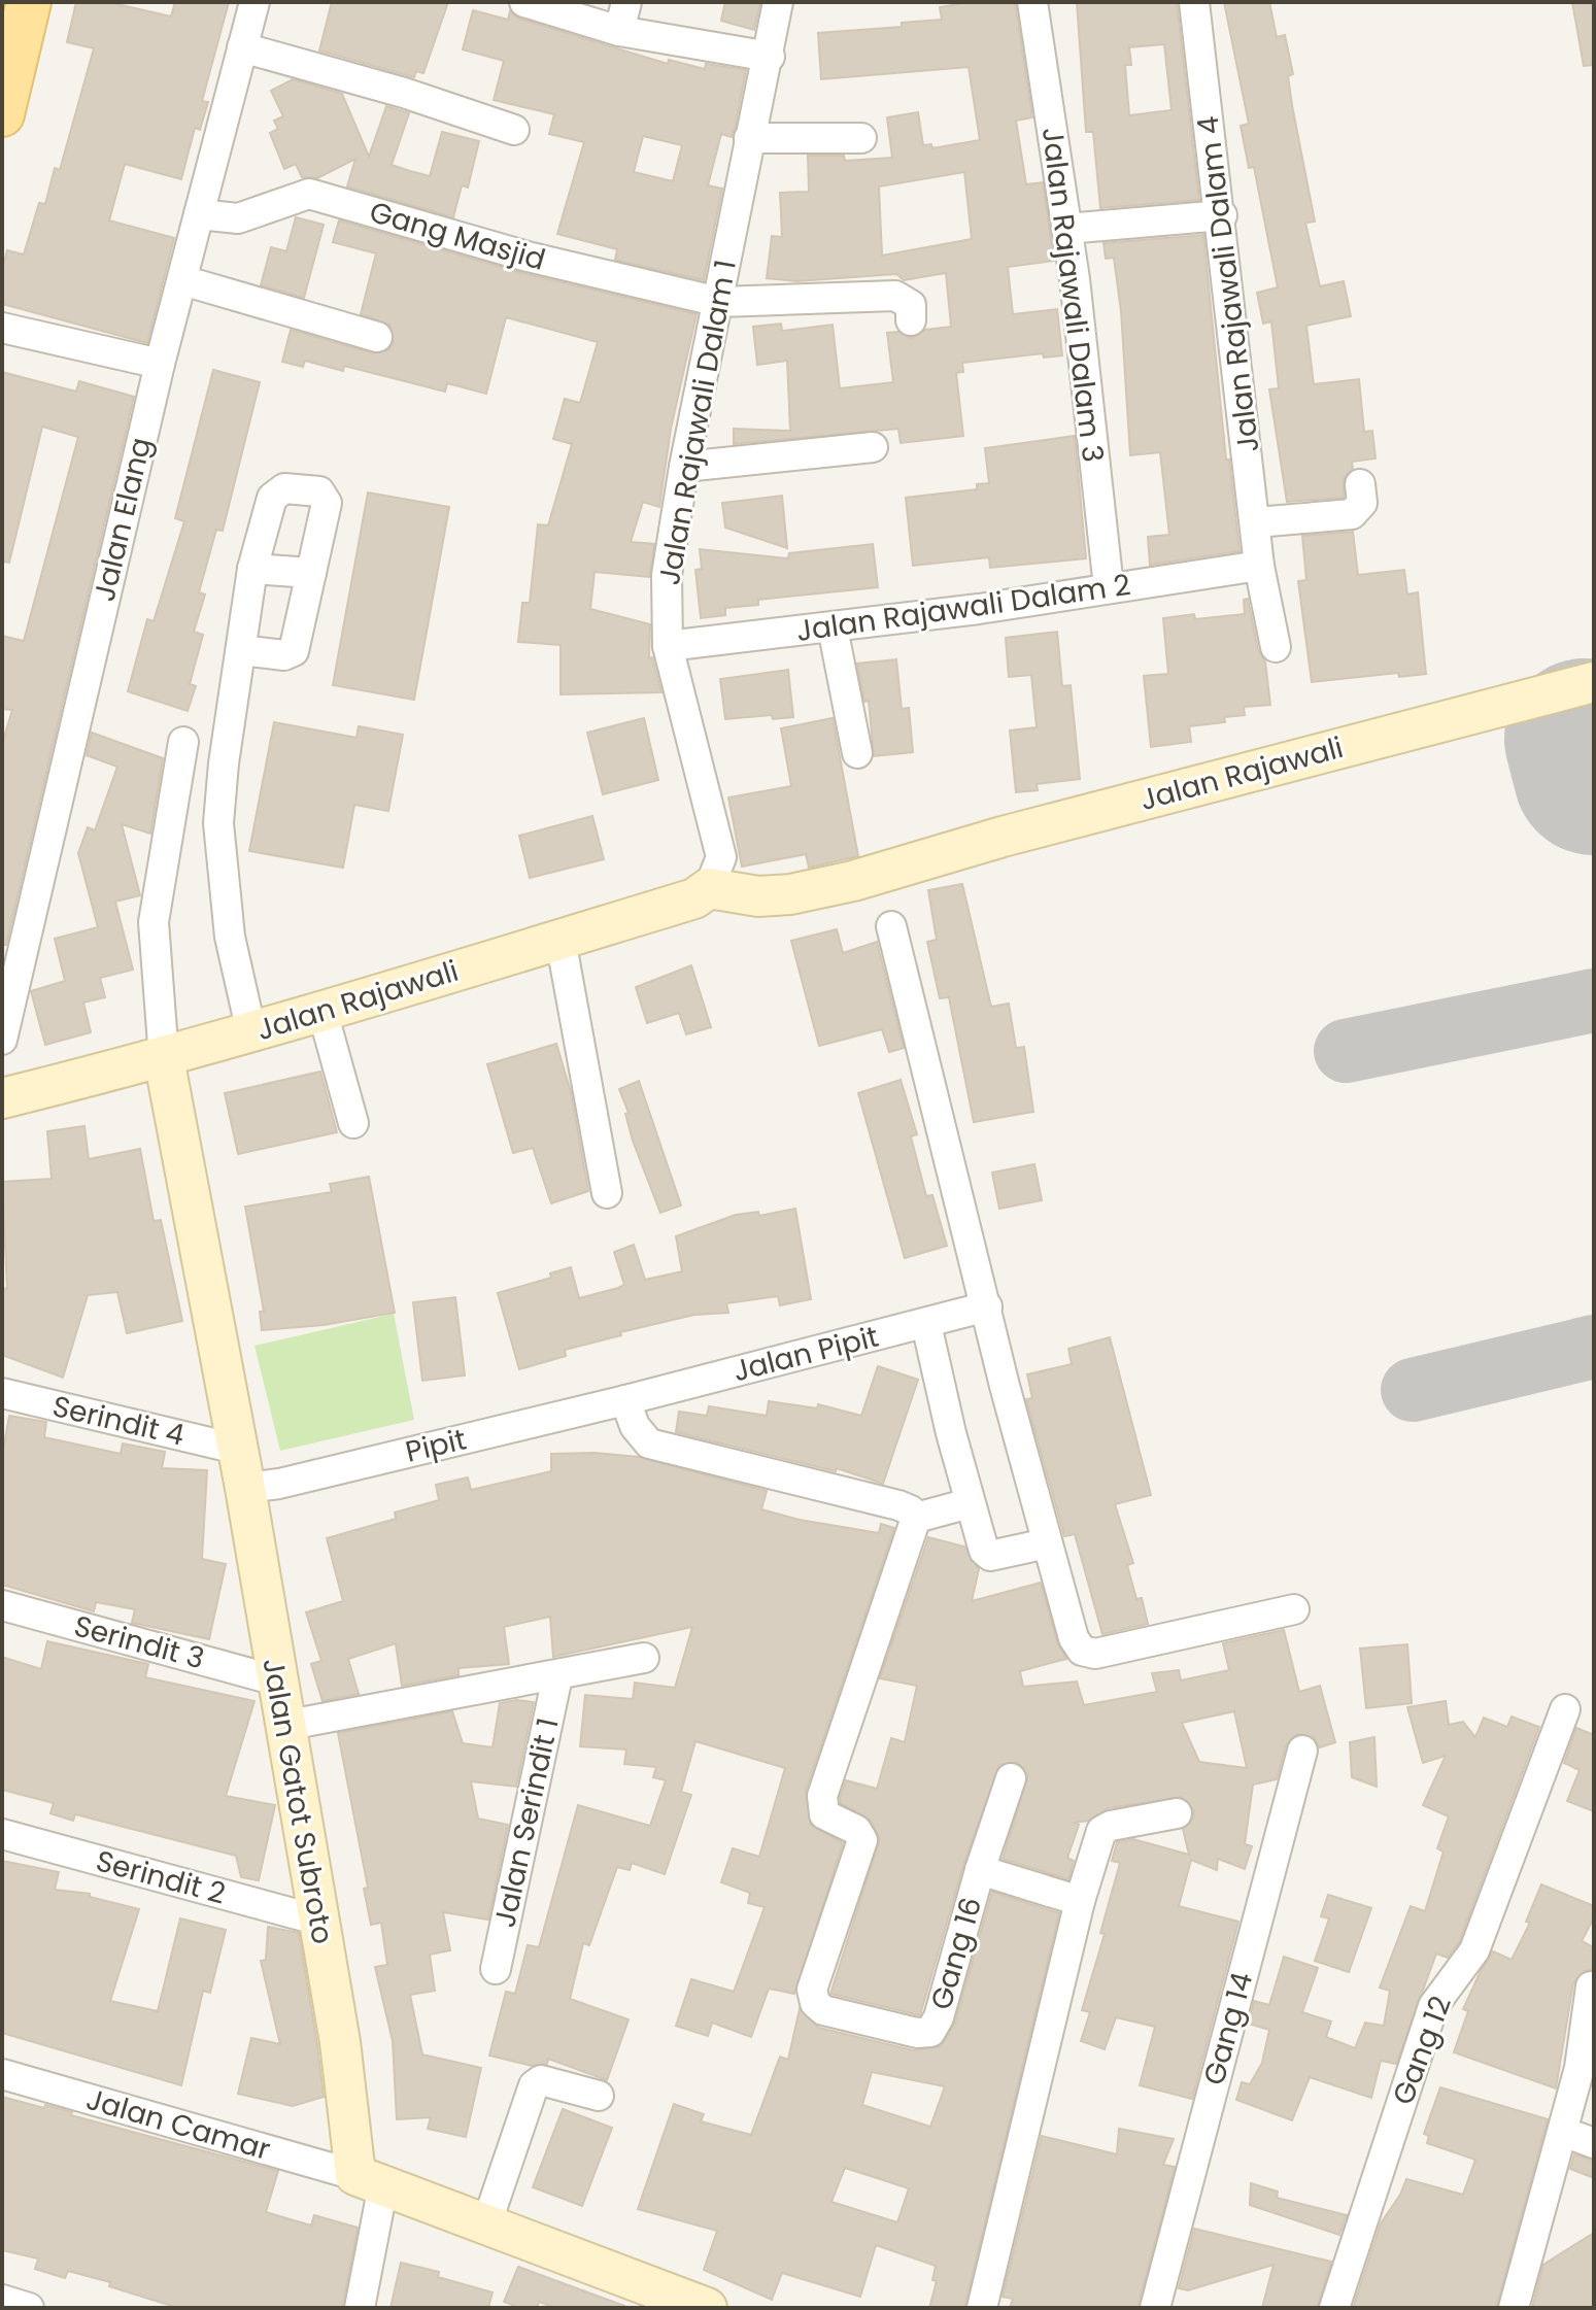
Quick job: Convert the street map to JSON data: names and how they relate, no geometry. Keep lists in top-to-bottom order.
{
  "streets": {
    "street": [
      "Gang Masjid",
      "Jalan Rajawali Dalam 4",
      "Jalan Rajawali Dalam 3",
      "Jalan Rajawali Dalam 1",
      "Jalan Elang",
      "Jalan Rajawali Dalam 2",
      "Jalan Rajawali",
      "Jalan Pipit",
      "Serindit 4",
      "Pipit",
      "Serindit 3",
      "Jalan Gatot Subroto",
      "Jalan Serindit 1",
      "Serindit 2",
      "Gang 16",
      "Gang 14",
      "Gang 12",
      "Jalan Camar"
    ]
  },
  "crossings": [
    ["Gang Masjid", "Jalan Rajawali Dalam 1"],
    ["Gang Masjid", "Jalan Elang"],
    ["Jalan Rajawali Dalam 4", "Jalan Rajawali Dalam 2"],
    ["Jalan Rajawali Dalam 3", "Jalan Rajawali Dalam 2"],
    ["Jalan Rajawali Dalam 1", "Jalan Rajawali Dalam 2"],
    ["Jalan Rajawali Dalam 1", "Jalan Rajawali"],
    ["Jalan Rajawali", "Jalan Gatot Subroto"],
    ["Jalan Pipit", "Pipit"],
    ["Serindit 4", "Jalan Gatot Subroto"],
    ["Pipit", "Jalan Gatot Subroto"],
    ["Serindit 3", "Jalan Gatot Subroto"],
    ["Jalan Gatot Subroto", "Jalan Serindit 1"],
    ["Jalan Gatot Subroto", "Serindit 2"],
    ["Jalan Gatot Subroto", "Jalan Camar"]
  ]
}
